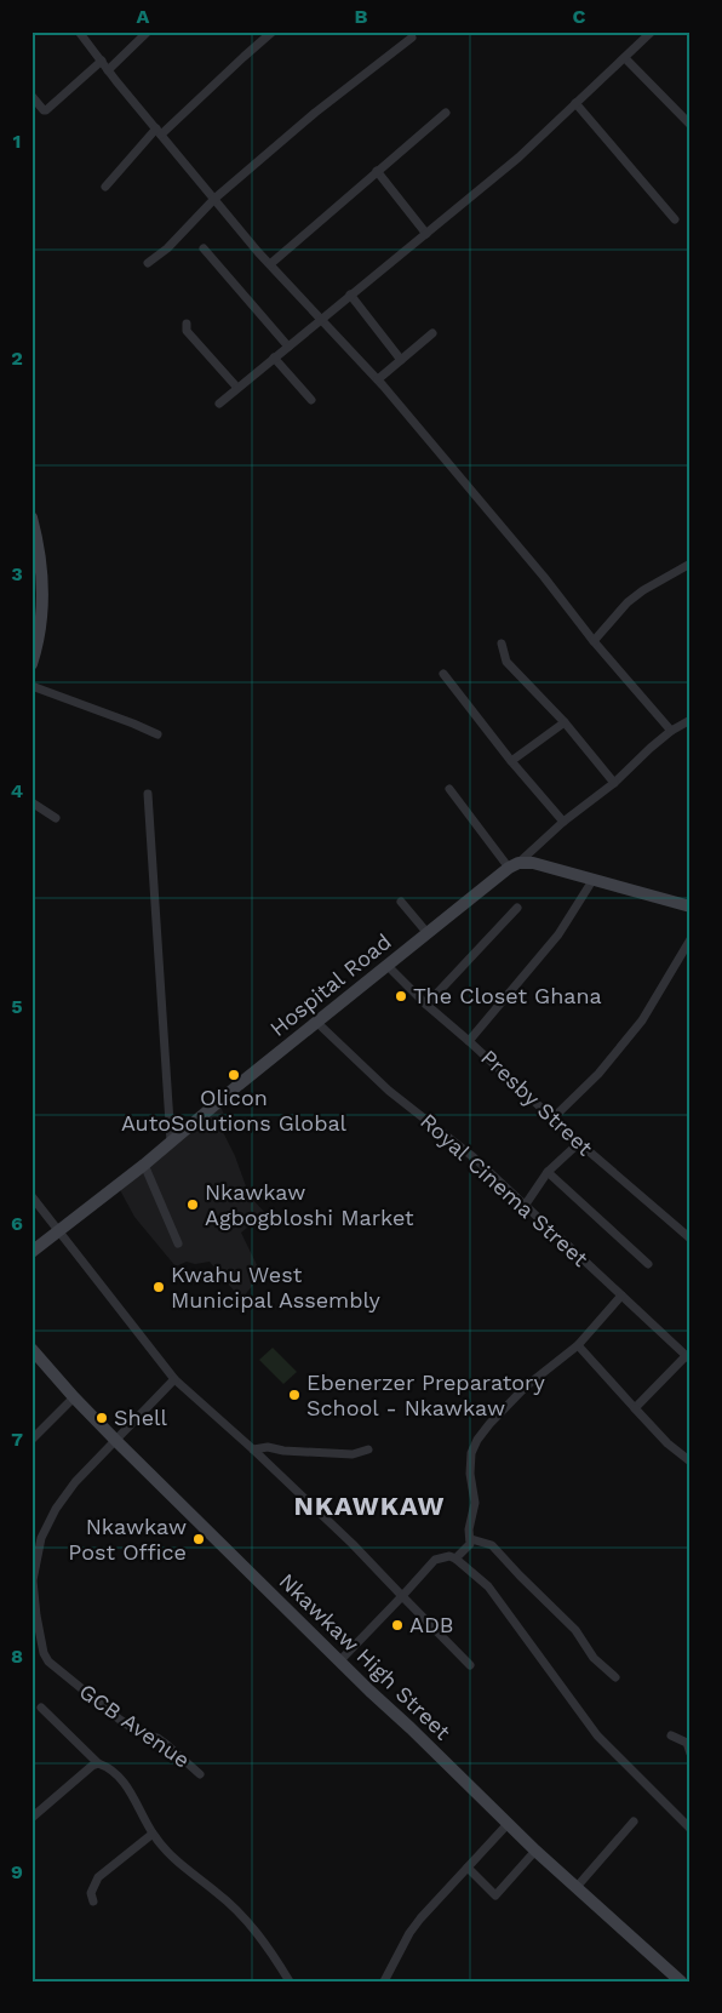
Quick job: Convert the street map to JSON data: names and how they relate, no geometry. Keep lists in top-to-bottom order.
{
  "streets": {
    "main road": ["Hospital Road", "Nkawkaw High Street"],
    "street": ["Presby Street", "Royal Cinema Street", "GCB Avenue"]
  },
  "crossings": [
    ["Hospital Road", "Presby Street"],
    ["Hospital Road", "Royal Cinema Street"],
    ["Nkawkaw High Street", "GCB Avenue"]
  ],
  "districts": ["NKAWKAW"],
  "places": [
    "The Closet Ghana",
    "Olicon AutoSolutions Global",
    "Nkawkaw Agbogbloshi Market",
    "Kwahu West Municipal Assembly",
    "Ebenerzer Preparatory School - Nkawkaw",
    "Shell",
    "Nkawkaw Post Office",
    "ADB"
  ],
  "grid": {
    "columns": ["A", "B", "C"],
    "rows": [
      "1",
      "2",
      "3",
      "4",
      "5",
      "6",
      "7",
      "8",
      "9"
    ]
  }
}
